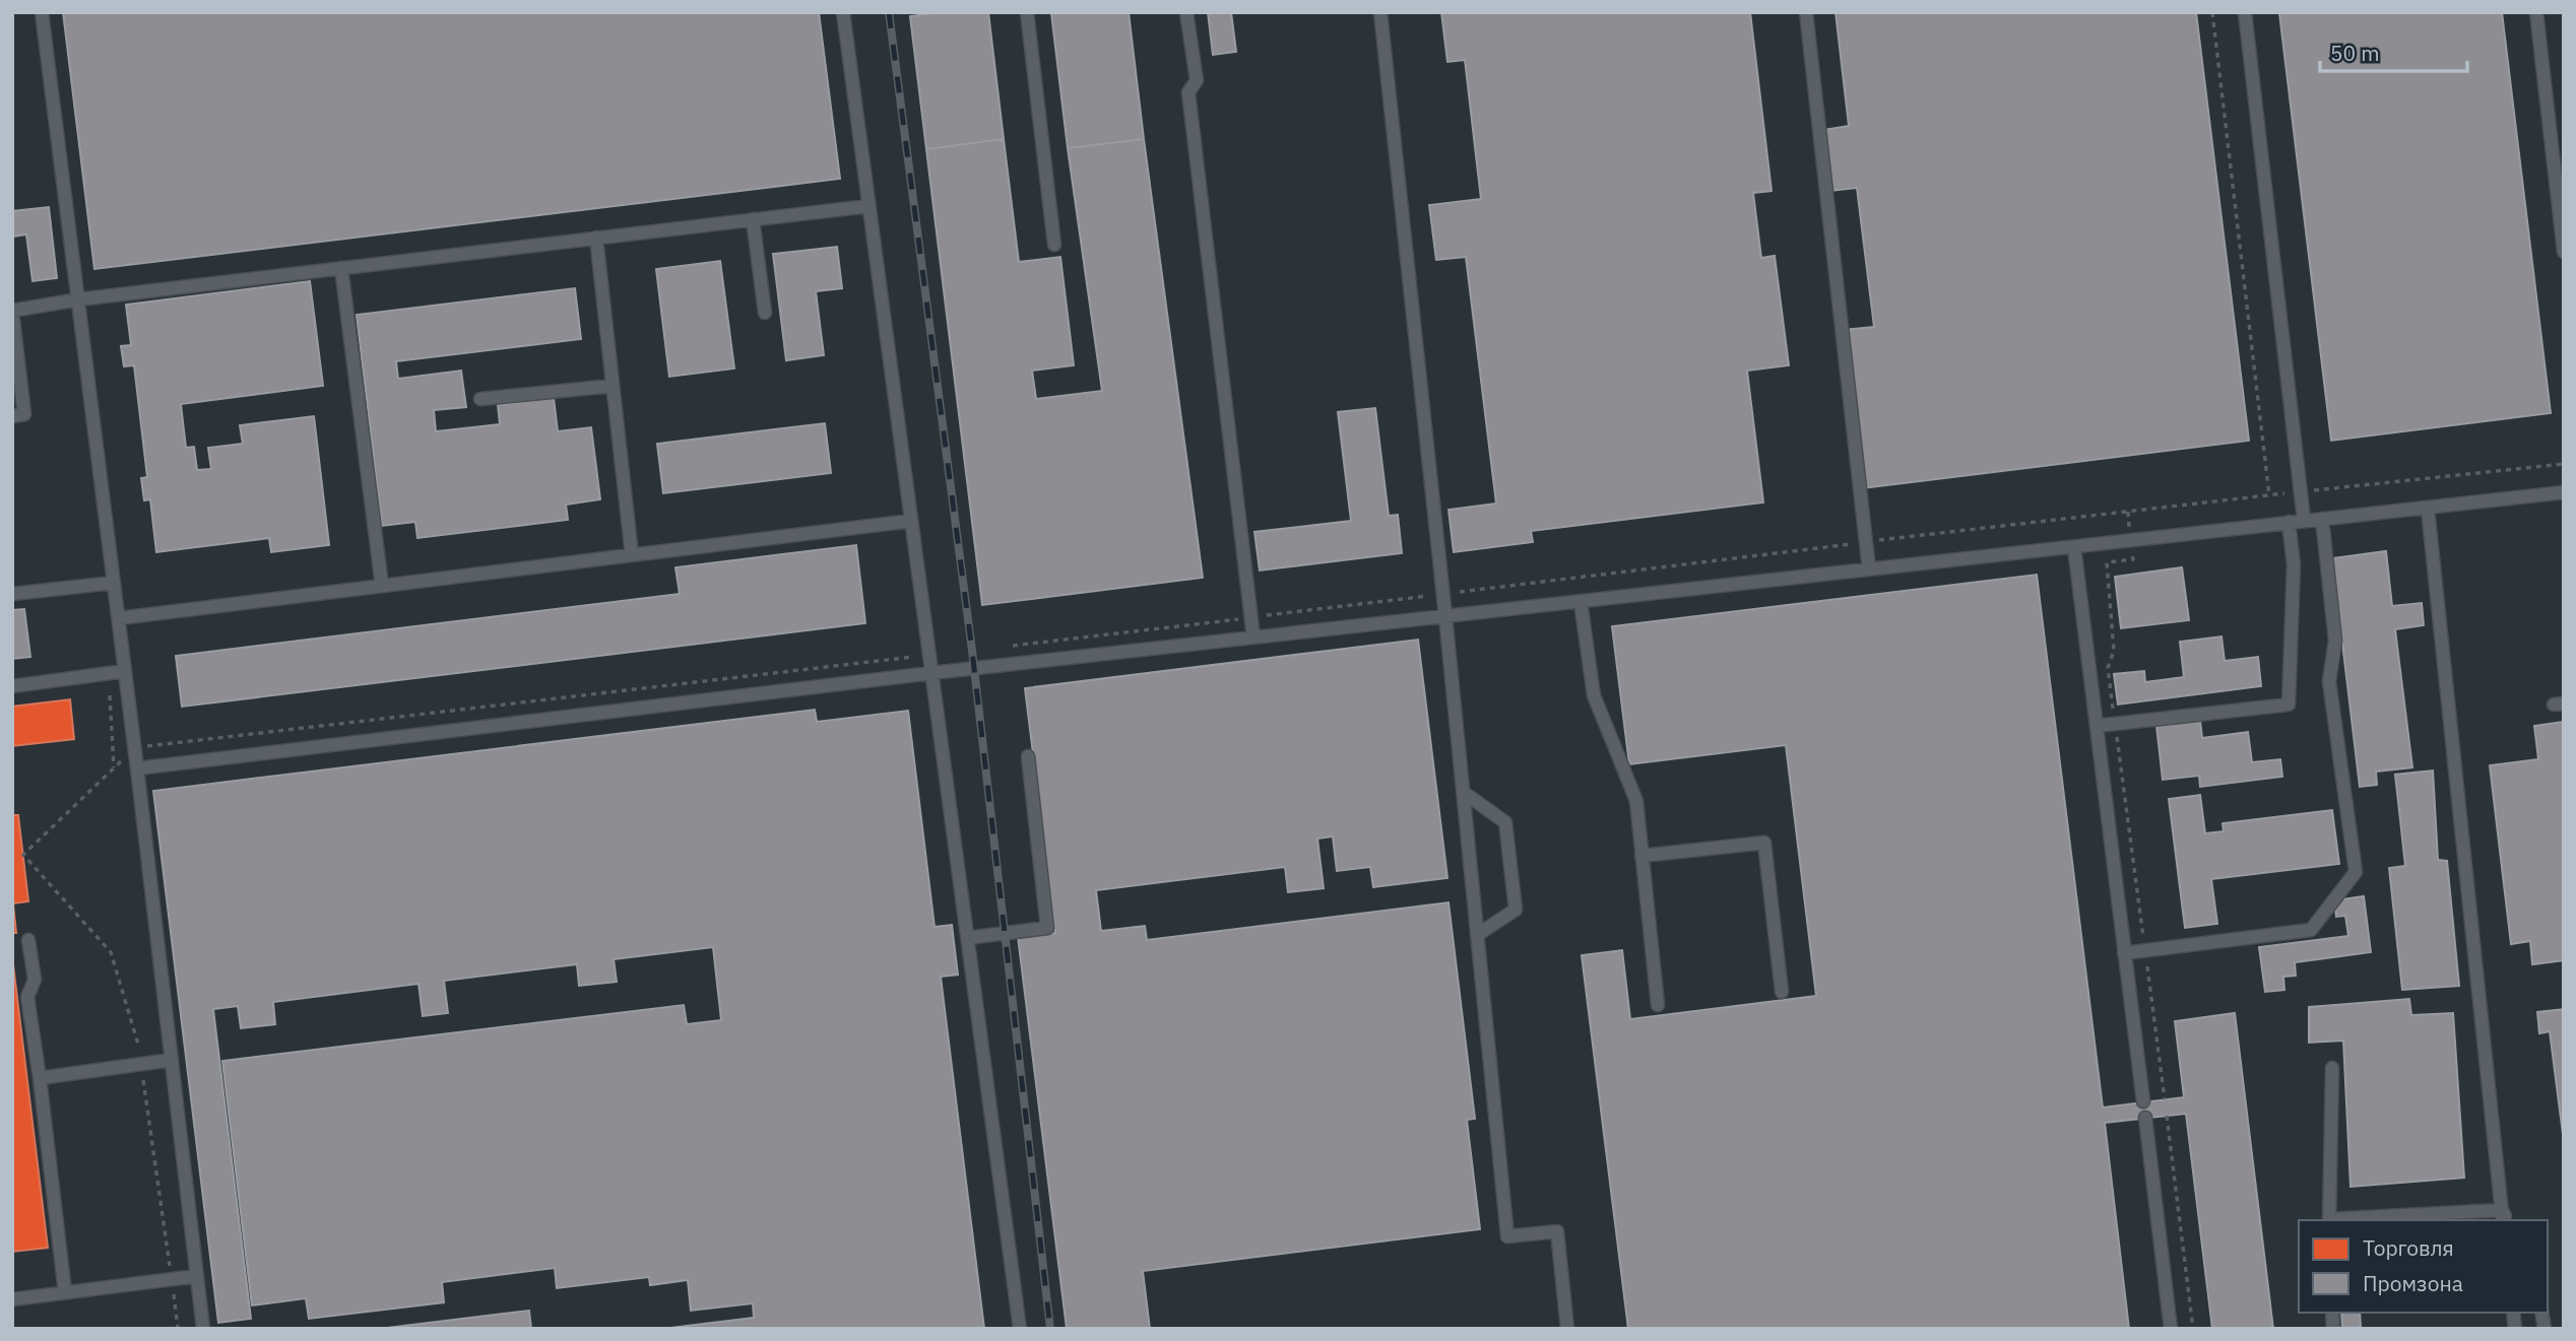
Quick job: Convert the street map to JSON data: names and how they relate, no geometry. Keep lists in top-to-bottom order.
{
  "legend": ["Торговля", "Промзона"],
  "scale_bar": "50 m"
}
